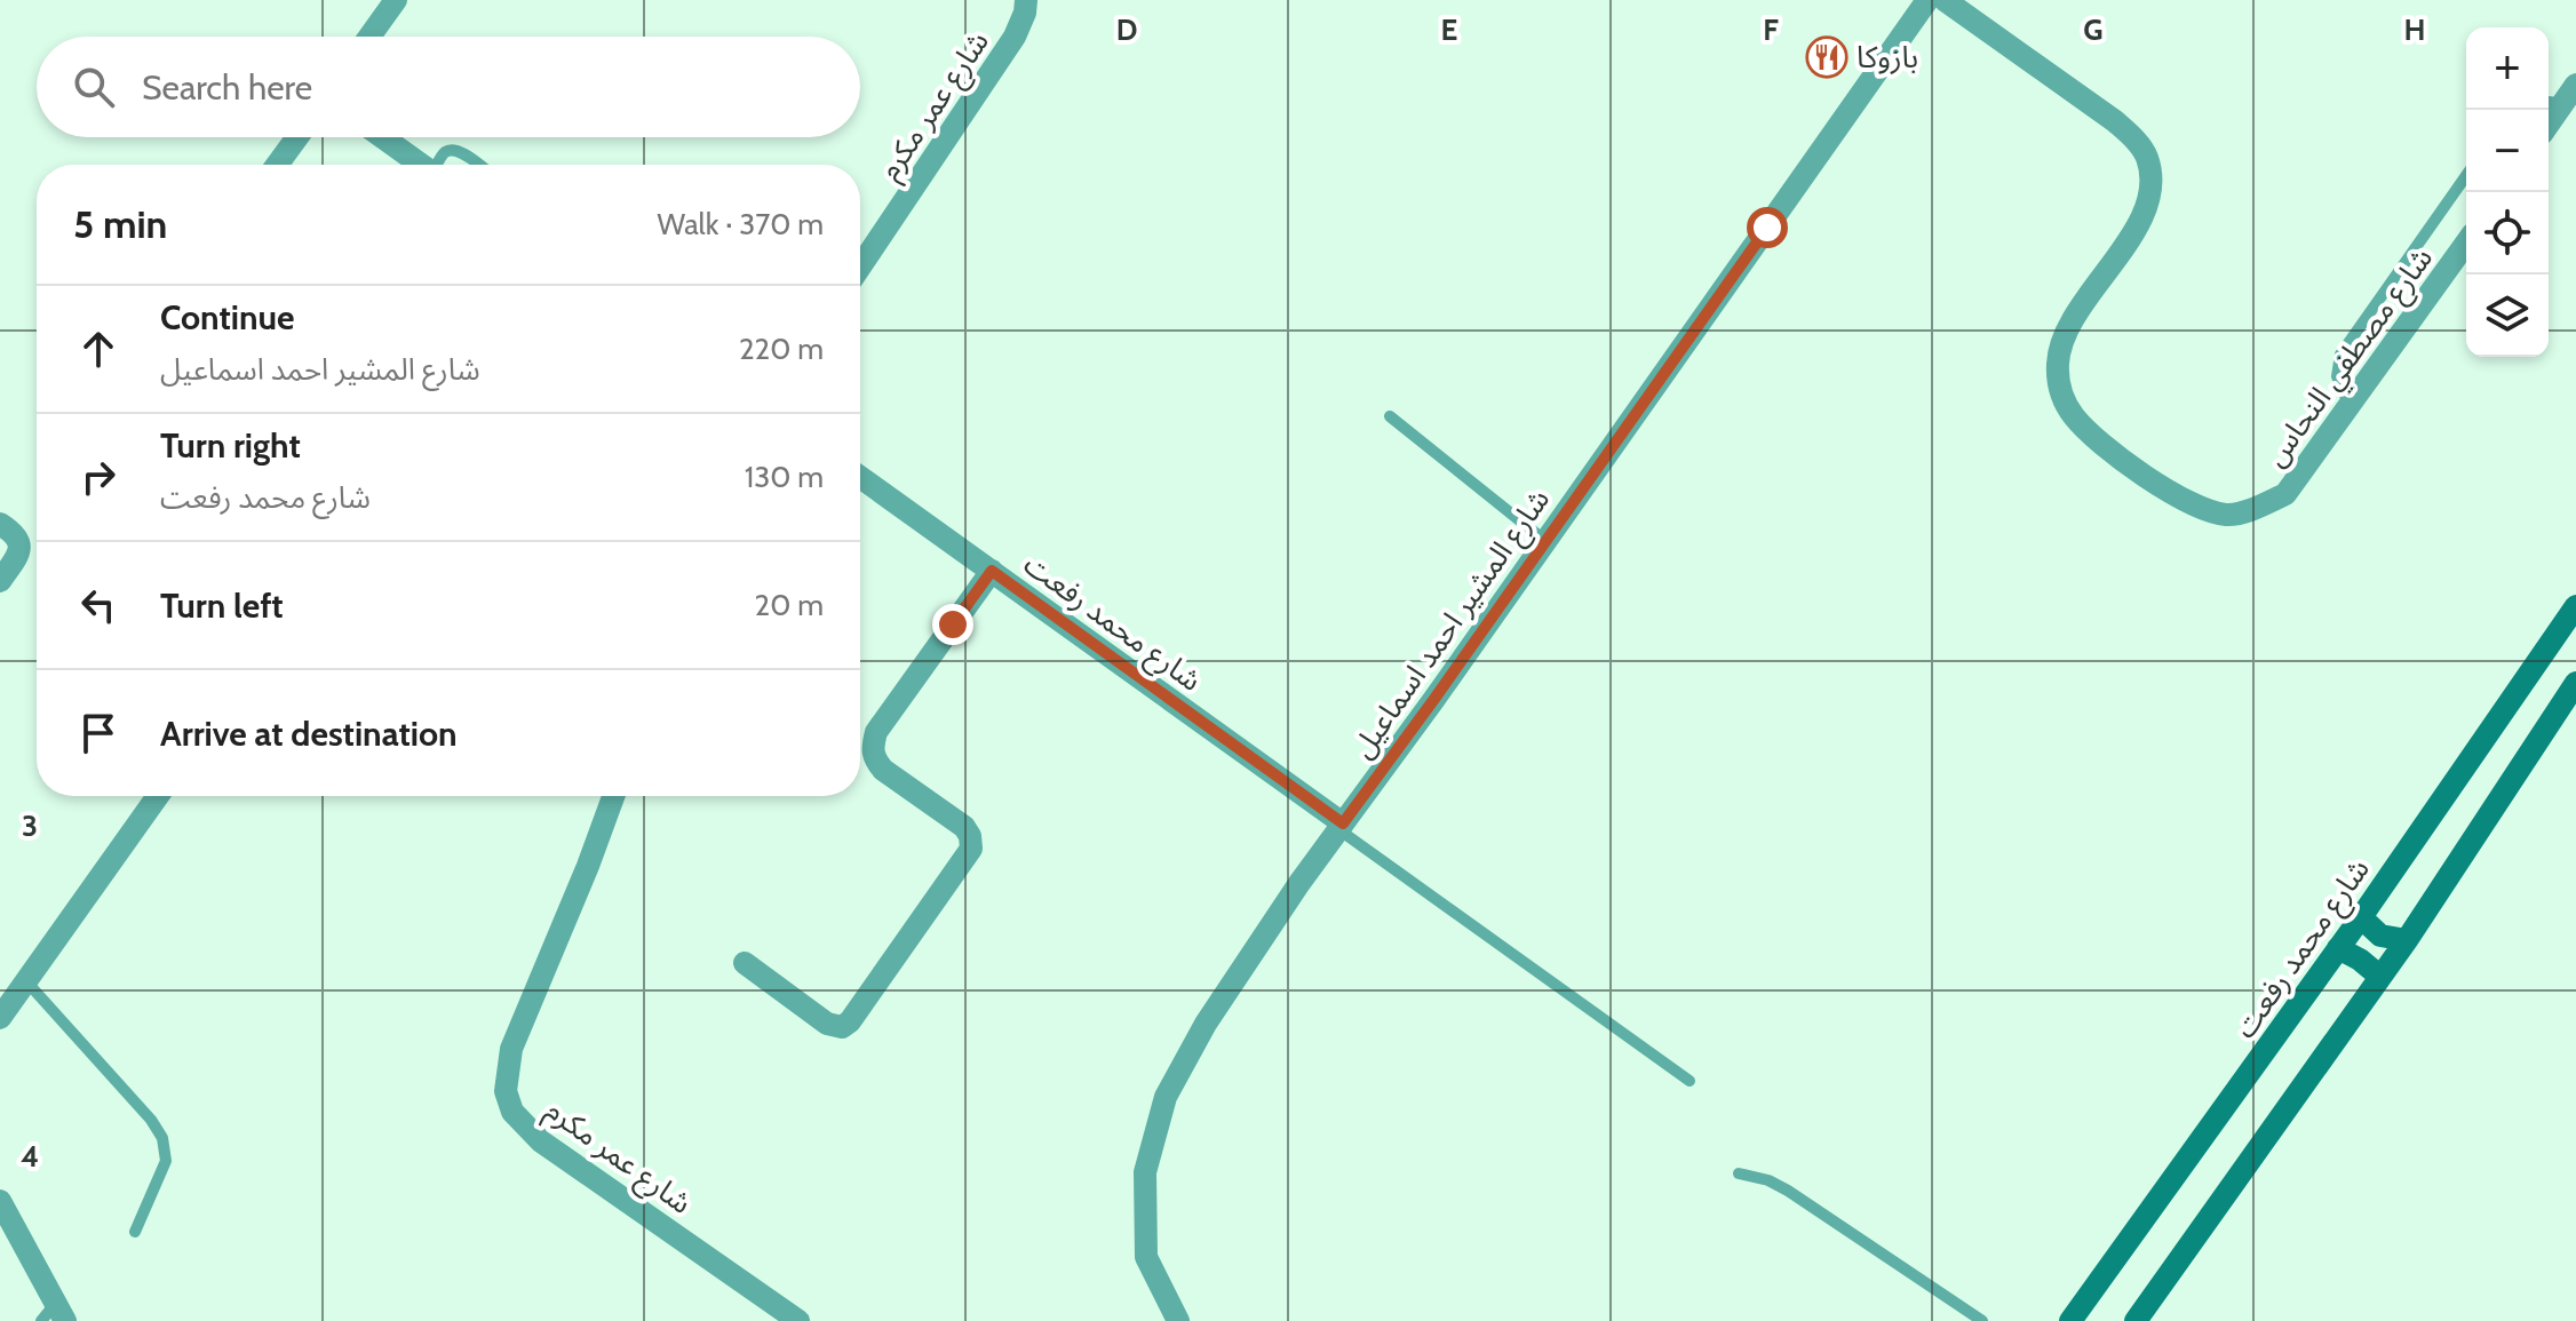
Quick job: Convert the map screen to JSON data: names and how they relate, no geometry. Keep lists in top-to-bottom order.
{
  "streets": {
    "street": [
      "شارع عمر مكرم",
      "شارع مصطفي النحاس",
      "شارع محمد رفعت",
      "شارع المشير احمد اسماعيل"
    ]
  },
  "crossings": [
    ["شارع محمد رفعت", "شارع المشير احمد اسماعيل"]
  ],
  "places": {
    "restaurant": ["بازوكا"]
  },
  "page": {
    "map_buttons": ["+", "−"],
    "search": "Search here",
    "heading": ["5 min", "Walk · 370 m"],
    "list": [
      ["Continue", "شارع المشير احمد اسماعيل", "220 m"],
      ["Turn right", "شارع محمد رفعت", "130 m"],
      ["Turn left", "20 m"],
      "Arrive at destination"
    ]
  },
  "grid": {
    "columns": [
      "D",
      "E",
      "F",
      "G",
      "H"
    ],
    "rows": ["3", "4"]
  }
}
